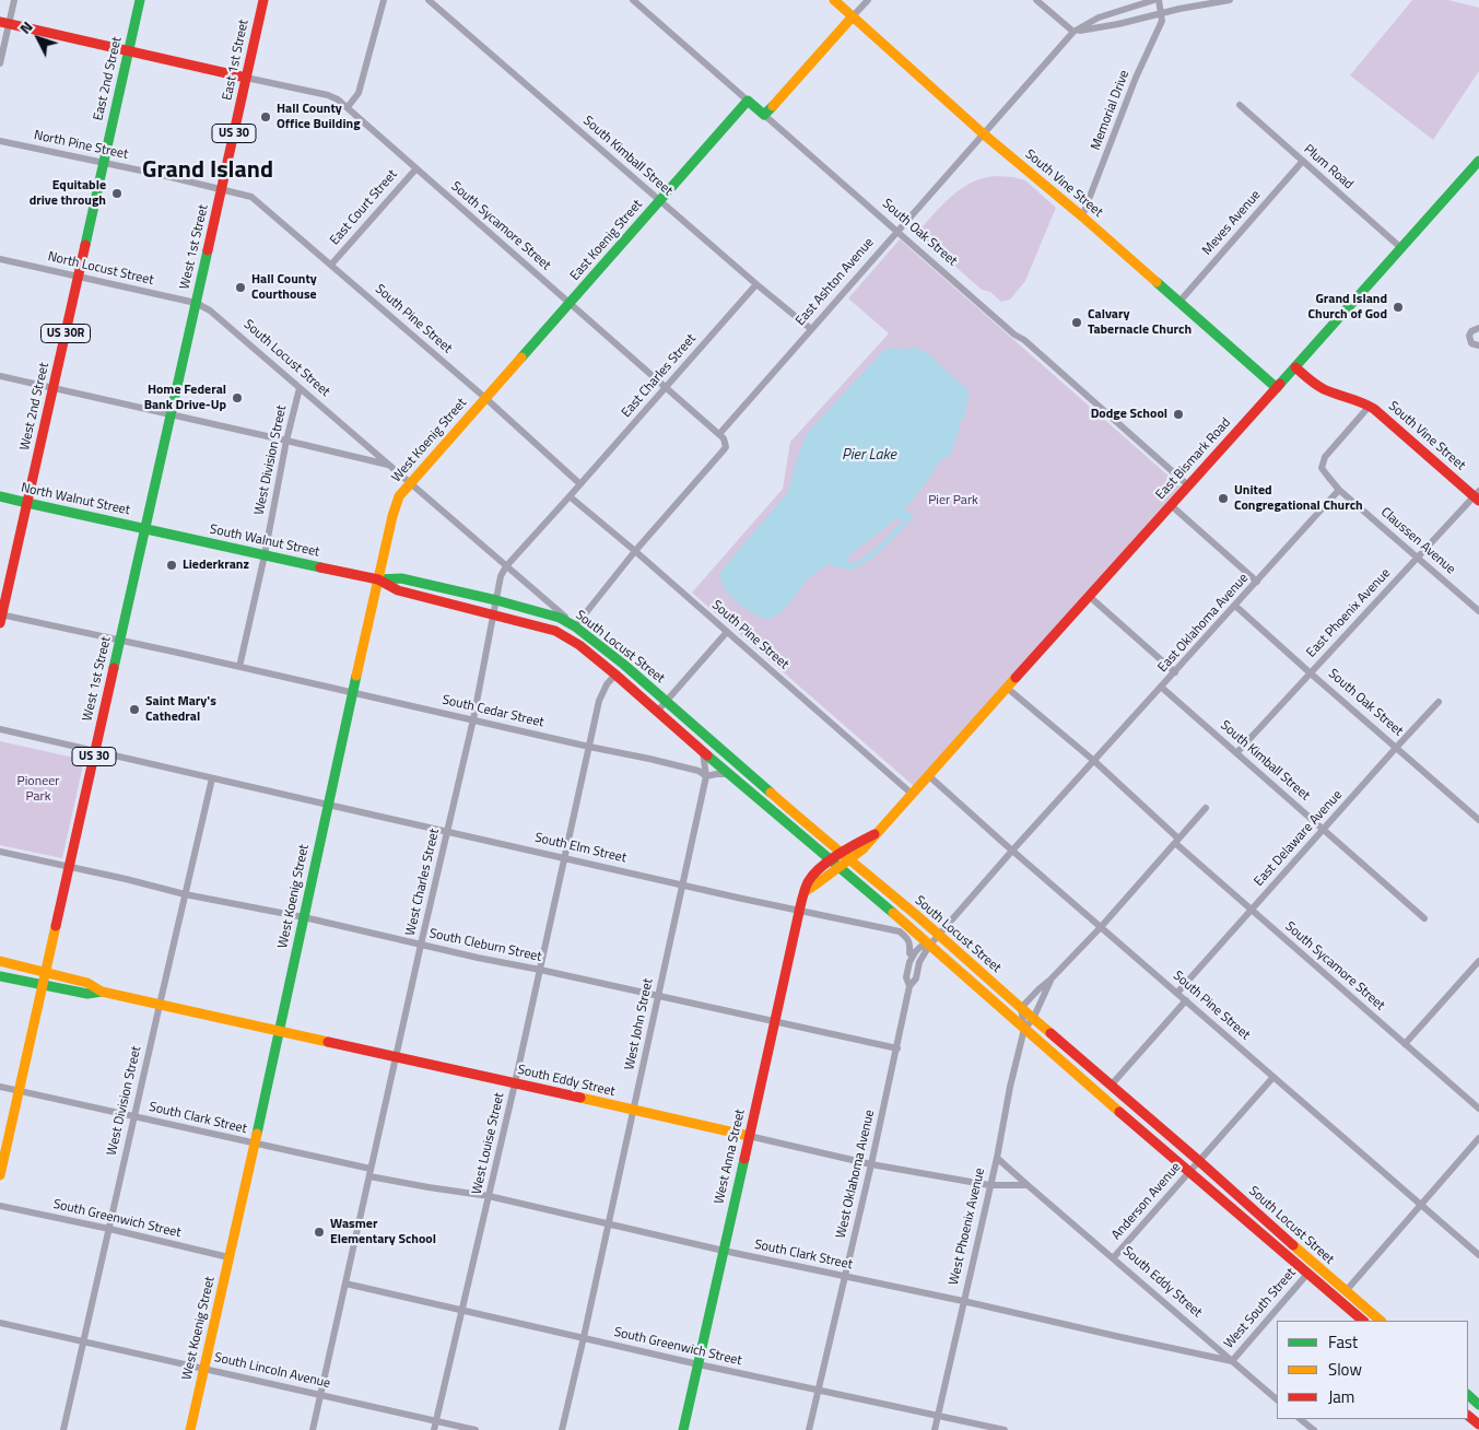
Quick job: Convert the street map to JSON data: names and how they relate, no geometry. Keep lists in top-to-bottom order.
{
  "streets": {
    "main road": [
      "East 1st Street",
      "East 2nd Street",
      "US 30",
      "South Vine Street",
      "South Oak Street",
      "East Koenig Street",
      "West 1st Street",
      "US 30R",
      "South Locust Street",
      "West 2nd Street",
      "West Koenig Street",
      "East Bismark Road",
      "North Walnut Street",
      "South Walnut Street",
      "South Eddy Street",
      "West Anna Street"
    ],
    "street": [
      "Memorial Drive",
      "North Pine Street",
      "South Kimball Street",
      "Plum Road",
      "East Court Street",
      "Meves Avenue",
      "South Sycamore Street",
      "North Locust Street",
      "East Ashton Avenue",
      "South Pine Street",
      "East Charles Street",
      "West Division Street",
      "Claussen Avenue",
      "East Phoenix Avenue",
      "East Oklahoma Avenue",
      "South Cedar Street",
      "East Delaware Avenue",
      "South Elm Street",
      "West Charles Street",
      "South Cleburn Street",
      "West John Street",
      "South Clark Street",
      "West Louise Street",
      "West Oklahoma Avenue",
      "Anderson Avenue",
      "South Greenwich Street",
      "West Phoenix Avenue",
      "West South Street",
      "South Lincoln Avenue"
    ]
  },
  "crossings": [
    ["East 1st Street", "North Pine Street"],
    ["East 1st Street", "South Sycamore Street"],
    ["East 1st Street", "West 1st Street"],
    ["East 1st Street", "South Pine Street"],
    ["East 2nd Street", "North Pine Street"],
    ["East 2nd Street", "West 2nd Street"],
    ["Memorial Drive", "South Vine Street"],
    ["North Pine Street", "West 1st Street"],
    ["North Pine Street", "South Pine Street"],
    ["North Pine Street", "West 2nd Street"],
    ["South Kimball Street", "East Koenig Street"],
    ["South Kimball Street", "East Ashton Avenue"],
    ["South Kimball Street", "East Charles Street"],
    ["South Kimball Street", "East Phoenix Avenue"],
    ["South Kimball Street", "East Oklahoma Avenue"],
    ["South Kimball Street", "East Delaware Avenue"],
    ["Plum Road", "Meves Avenue"],
    ["Plum Road", "East Bismark Road"],
    ["South Vine Street", "Meves Avenue"],
    ["South Vine Street", "East Ashton Avenue"],
    ["South Vine Street", "East Bismark Road"],
    ["South Vine Street", "East Phoenix Avenue"],
    ["East Court Street", "South Sycamore Street"],
    ["East Court Street", "South Pine Street"],
    ["South Sycamore Street", "East Koenig Street"],
    ["South Sycamore Street", "East Ashton Avenue"],
    ["South Sycamore Street", "East Charles Street"],
    ["South Sycamore Street", "East Bismark Road"],
    ["South Sycamore Street", "East Oklahoma Avenue"],
    ["South Sycamore Street", "East Delaware Avenue"],
    ["South Oak Street", "East Koenig Street"],
    ["South Oak Street", "East Ashton Avenue"],
    ["South Oak Street", "East Bismark Road"],
    ["South Oak Street", "East Phoenix Avenue"],
    ["South Oak Street", "East Oklahoma Avenue"],
    ["South Oak Street", "East Delaware Avenue"],
    ["East Koenig Street", "South Pine Street"],
    ["East Koenig Street", "West Koenig Street"],
    ["West 1st Street", "North Locust Street"],
    ["West 1st Street", "South Pine Street"],
    ["West 1st Street", "South Locust Street"],
    ["West 1st Street", "North Walnut Street"],
    ["West 1st Street", "South Walnut Street"],
    ["West 1st Street", "South Cleburn Street"],
    ["West 1st Street", "South Eddy Street"],
    ["West 1st Street", "South Clark Street"],
    ["North Locust Street", "South Locust Street"],
    ["North Locust Street", "West 2nd Street"],
    ["South Pine Street", "East Charles Street"],
    ["South Pine Street", "West Koenig Street"],
    ["South Pine Street", "East Bismark Road"],
    ["South Pine Street", "East Oklahoma Avenue"],
    ["South Pine Street", "East Delaware Avenue"],
    ["South Pine Street", "West Oklahoma Avenue"],
    ["South Pine Street", "Anderson Avenue"],
    ["South Pine Street", "West Phoenix Avenue"],
    ["South Locust Street", "West Koenig Street"],
    ["South Locust Street", "West Division Street"],
    ["South Locust Street", "South Walnut Street"],
    ["South Locust Street", "South Cedar Street"],
    ["South Locust Street", "West Charles Street"],
    ["South Locust Street", "West John Street"],
    ["South Locust Street", "West Louise Street"],
    ["South Locust Street", "West Anna Street"],
    ["South Locust Street", "West Oklahoma Avenue"],
    ["South Locust Street", "Anderson Avenue"],
    ["South Locust Street", "West Phoenix Avenue"],
    ["South Locust Street", "West South Street"],
    ["West 2nd Street", "North Walnut Street"],
    ["West Koenig Street", "South Walnut Street"],
    ["West Koenig Street", "South Cedar Street"],
    ["West Koenig Street", "South Elm Street"],
    ["West Koenig Street", "South Cleburn Street"],
    ["West Koenig Street", "South Eddy Street"],
    ["West Koenig Street", "South Clark Street"],
    ["West Koenig Street", "South Greenwich Street"],
    ["West Koenig Street", "South Lincoln Avenue"],
    ["East Bismark Road", "West Anna Street"],
    ["West Division Street", "South Walnut Street"],
    ["West Division Street", "South Cedar Street"],
    ["West Division Street", "South Elm Street"],
    ["West Division Street", "South Cleburn Street"],
    ["West Division Street", "South Eddy Street"],
    ["West Division Street", "South Clark Street"],
    ["West Division Street", "South Greenwich Street"],
    ["West Division Street", "South Lincoln Avenue"],
    ["North Walnut Street", "South Walnut Street"],
    ["South Walnut Street", "West Charles Street"],
    ["Claussen Avenue", "East Phoenix Avenue"],
    ["Claussen Avenue", "East Oklahoma Avenue"],
    ["East Oklahoma Avenue", "West Oklahoma Avenue"],
    ["South Cedar Street", "West Charles Street"],
    ["South Cedar Street", "West John Street"],
    ["South Cedar Street", "West Louise Street"],
    ["South Elm Street", "West Charles Street"],
    ["South Elm Street", "West John Street"],
    ["South Elm Street", "West Louise Street"],
    ["South Elm Street", "West Anna Street"],
    ["South Elm Street", "West Oklahoma Avenue"],
    ["West Charles Street", "South Cleburn Street"],
    ["West Charles Street", "South Eddy Street"],
    ["West Charles Street", "South Clark Street"],
    ["West Charles Street", "South Greenwich Street"],
    ["West Charles Street", "South Lincoln Avenue"],
    ["South Cleburn Street", "West John Street"],
    ["South Cleburn Street", "West Louise Street"],
    ["South Cleburn Street", "West Anna Street"],
    ["South Cleburn Street", "West Oklahoma Avenue"],
    ["West John Street", "South Eddy Street"],
    ["West John Street", "South Clark Street"],
    ["West John Street", "South Greenwich Street"],
    ["South Eddy Street", "South Clark Street"],
    ["South Eddy Street", "West Louise Street"],
    ["South Eddy Street", "West Anna Street"],
    ["South Eddy Street", "West Oklahoma Avenue"],
    ["South Eddy Street", "Anderson Avenue"],
    ["South Eddy Street", "West Phoenix Avenue"],
    ["South Eddy Street", "West South Street"],
    ["South Clark Street", "West Louise Street"],
    ["South Clark Street", "West Anna Street"],
    ["South Clark Street", "West Oklahoma Avenue"],
    ["South Clark Street", "West Phoenix Avenue"],
    ["South Clark Street", "West South Street"],
    ["West Louise Street", "South Greenwich Street"],
    ["West Louise Street", "South Lincoln Avenue"],
    ["West Anna Street", "South Greenwich Street"],
    ["West Oklahoma Avenue", "South Greenwich Street"],
    ["South Greenwich Street", "West Phoenix Avenue"]
  ],
  "districts": ["Grand Island"],
  "water": ["Pier Lake"],
  "parks": ["Pier Park", "Pioneer Park"],
  "places": [
    "Hall County Office Building",
    "Equitable drive through",
    "Hall County Courthouse",
    "Grand Island Church of God",
    "Calvary Tabernacle Church",
    "Home Federal Bank Drive-Up",
    "Dodge School",
    "United Congregational Church",
    "Liederkranz",
    "Saint Mary's Cathedral",
    "Wasmer Elementary School"
  ],
  "legend": ["Fast", "Slow", "Jam"],
  "north": "top left"
}
